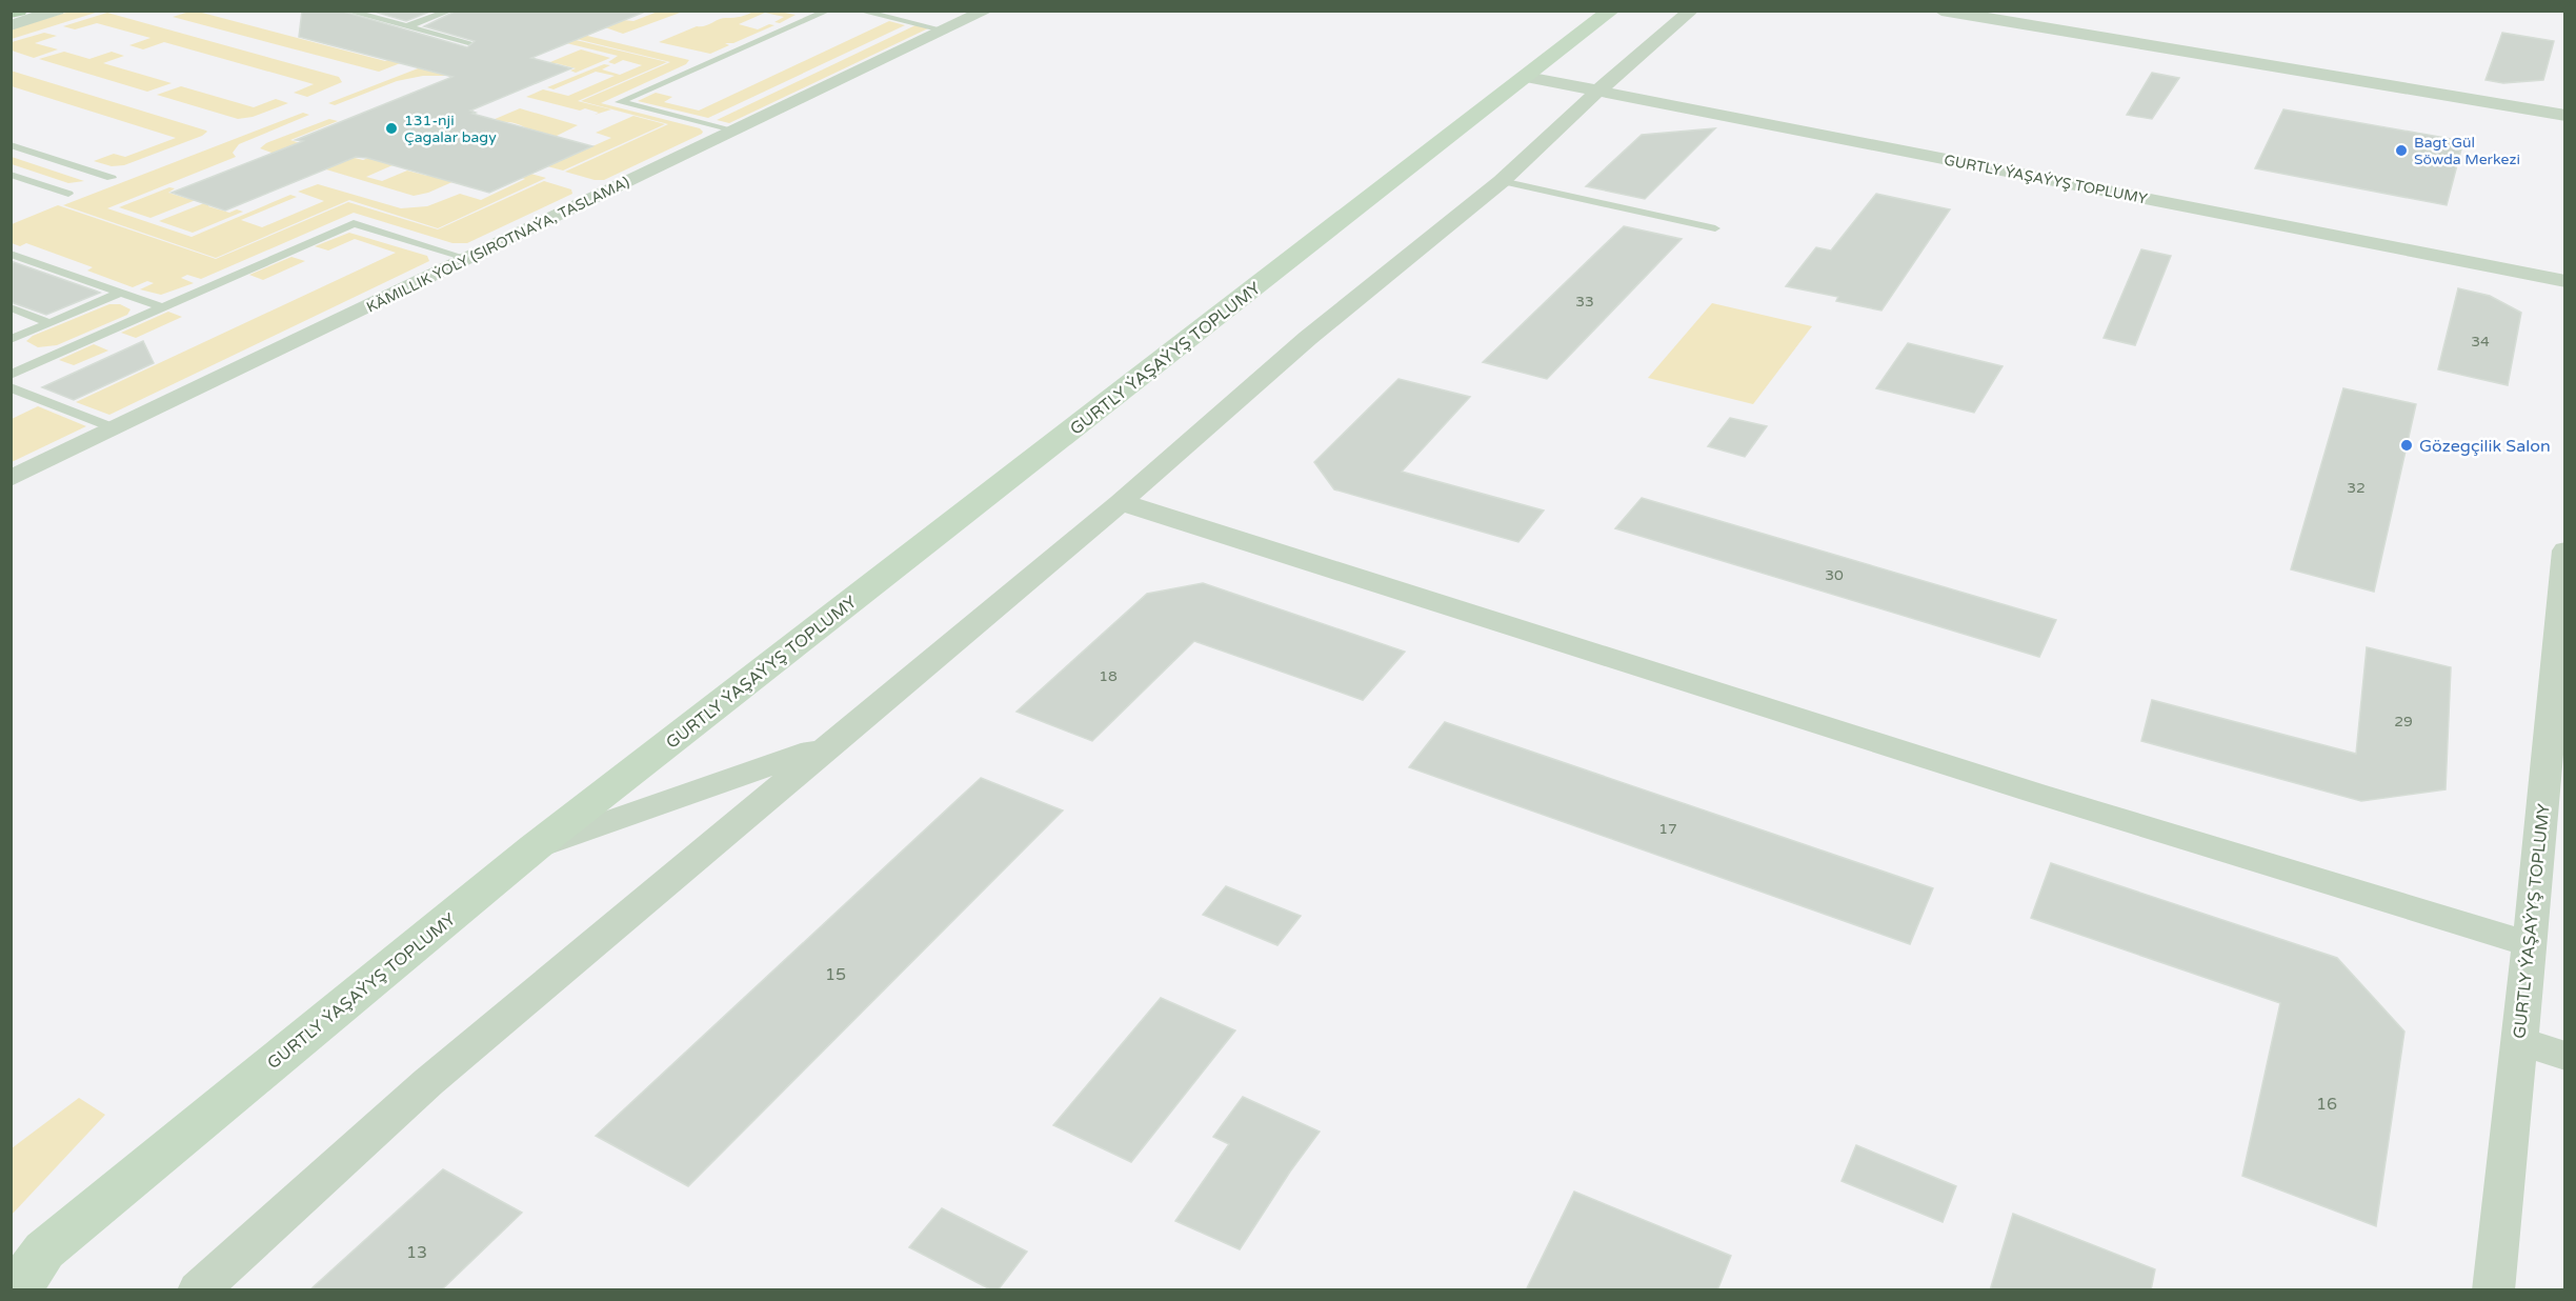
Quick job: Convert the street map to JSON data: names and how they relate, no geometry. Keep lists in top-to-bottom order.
{
  "streets": {
    "street": ["GURTLY ÝAŞAÝYŞ TOPLUMY", "KÄMILLIK ÝOLY (SIROTNAÝA, TASLAMA)"]
  },
  "places": ["131-nji Çagalar bagy", "Bagt Gül Söwda Merkezi", "Gözegçilik Salon"],
  "house_numbers": [
    "33",
    "34",
    "32",
    "30",
    "18",
    "29",
    "17",
    "15",
    "16",
    "13"
  ]
}
